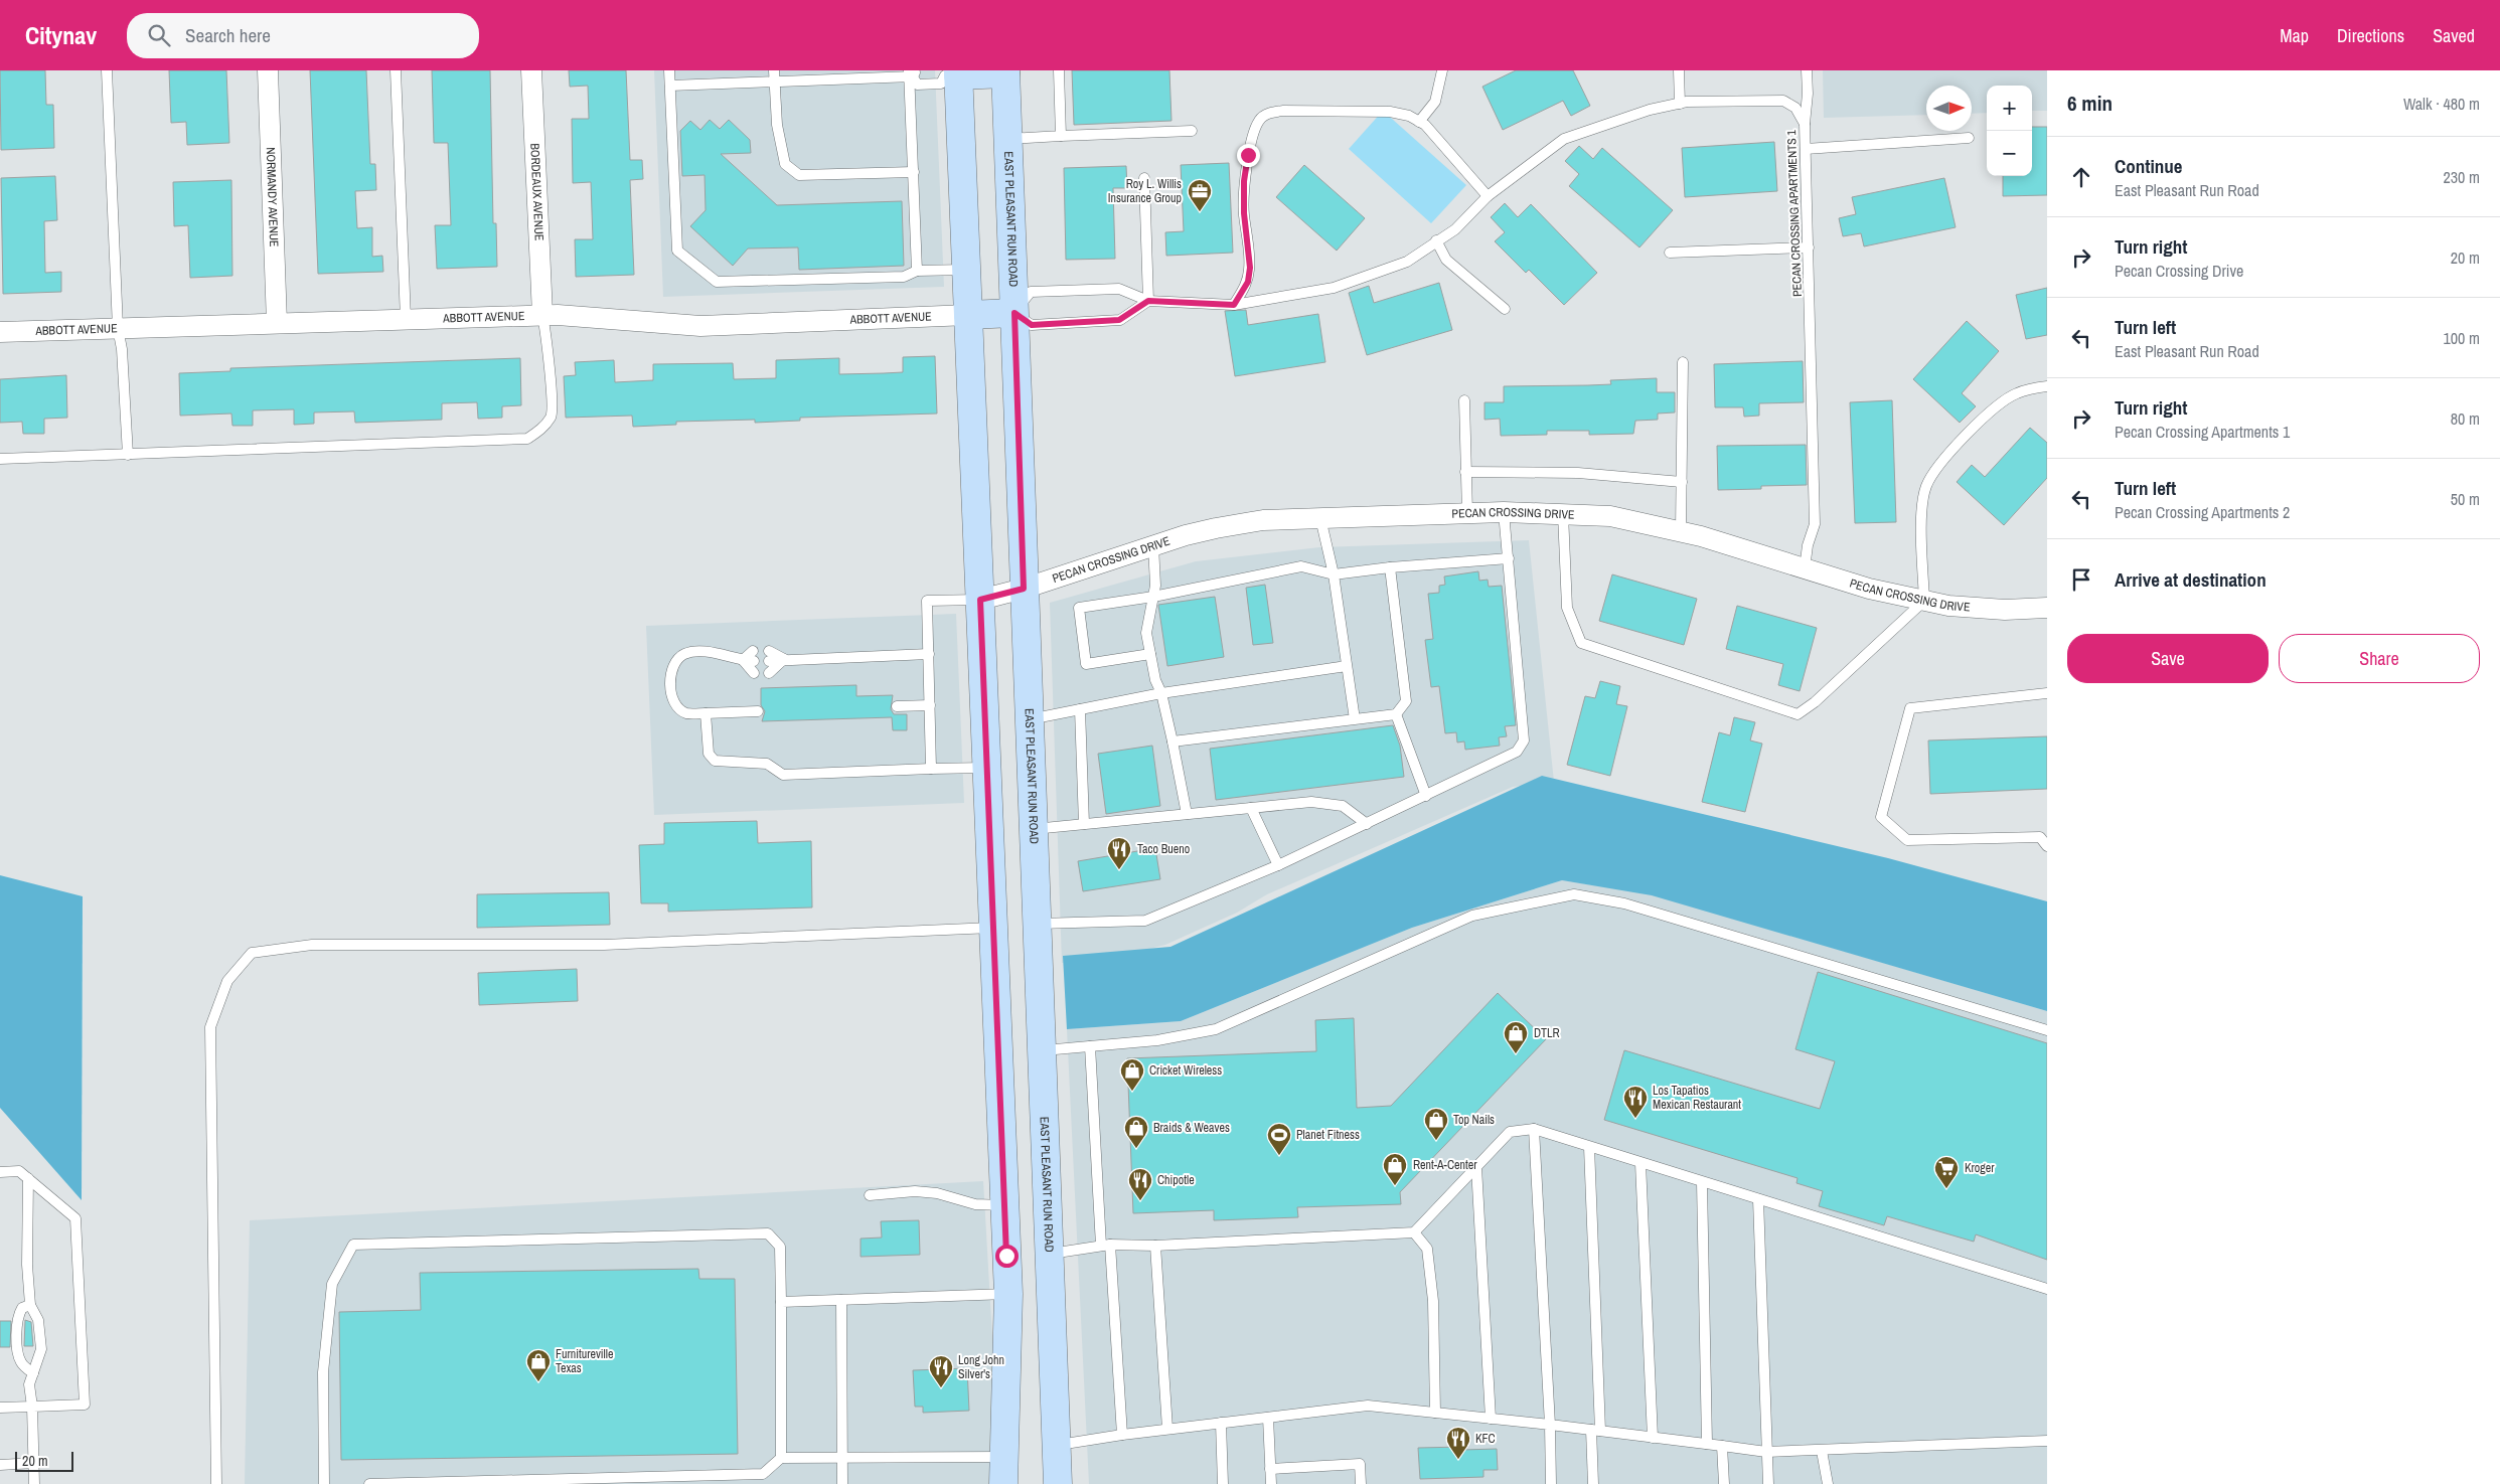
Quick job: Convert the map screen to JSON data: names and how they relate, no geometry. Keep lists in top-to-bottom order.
{
  "streets": {
    "main road": ["EAST PLEASANT RUN ROAD"],
    "street": [
      "BORDEAUX AVENUE",
      "NORMANDY AVENUE",
      "ABBOTT AVENUE",
      "PECAN CROSSING DRIVE"
    ],
    "lane": ["PECAN CROSSING APARTMENTS 1"]
  },
  "crossings": [
    ["BORDEAUX AVENUE", "ABBOTT AVENUE"],
    ["NORMANDY AVENUE", "ABBOTT AVENUE"],
    ["PECAN CROSSING APARTMENTS 1", "EAST PLEASANT RUN ROAD"],
    ["PECAN CROSSING APARTMENTS 1", "PECAN CROSSING DRIVE"],
    ["EAST PLEASANT RUN ROAD", "PECAN CROSSING DRIVE"]
  ],
  "places": {
    "office": ["Roy L. Willis Insurance Group"],
    "restaurant": [
      "Taco Bueno",
      "Los Tapatios Mexican Restaurant",
      "Chipotle",
      "Long John Silver's",
      "KFC"
    ],
    "shop": [
      "DTLR",
      "Cricket Wireless",
      "Top Nails",
      "Braids & Weaves",
      "Rent-A-Center",
      "Furnitureville Texas"
    ],
    "sports": ["Planet Fitness"],
    "supermarket": ["Kroger"]
  },
  "scale_bar": "20 m",
  "north": "right",
  "page": {
    "header": "Citynav",
    "search": "Search here",
    "nav": ["Map", "Directions", "Saved"],
    "heading": ["6 min", "Walk · 480 m"],
    "map_buttons": ["+", "−"],
    "list": [
      ["Continue", "East Pleasant Run Road", "230 m"],
      ["Turn right", "Pecan Crossing Drive", "20 m"],
      ["Turn left", "East Pleasant Run Road", "100 m"],
      ["Turn right", "Pecan Crossing Apartments 1", "80 m"],
      ["Turn left", "Pecan Crossing Apartments 2", "50 m"],
      "Arrive at destination"
    ],
    "buttons": ["Save", "Share"],
    "scale": "20 m"
  }
}
